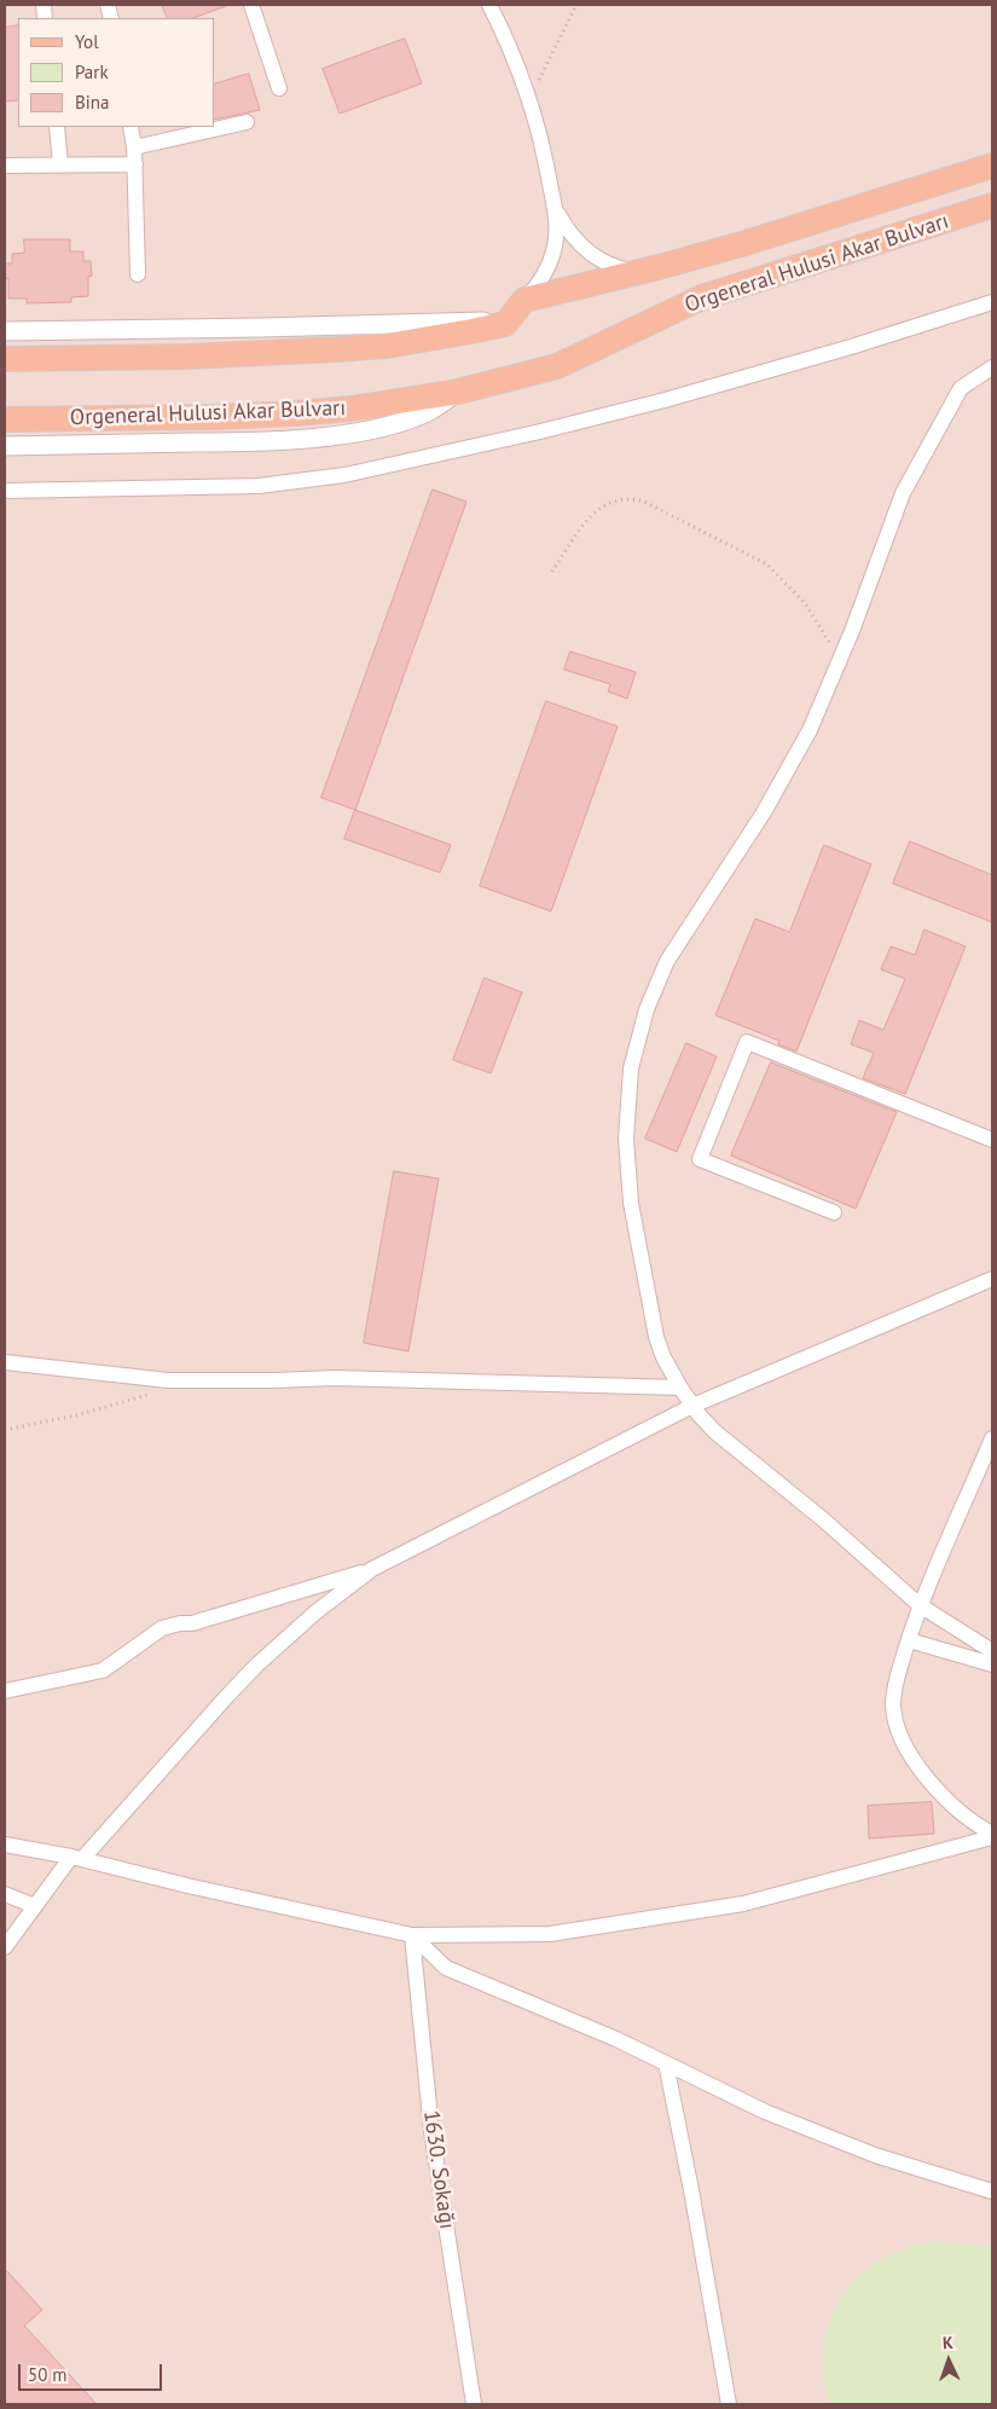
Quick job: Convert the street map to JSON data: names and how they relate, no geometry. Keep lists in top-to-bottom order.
{
  "streets": {
    "main road": ["Orgeneral Hulusi Akar Bulvarı"],
    "street": ["1630. Sokağı"]
  },
  "legend": ["Yol", "Park", "Bina"],
  "scale_bar": "50 m",
  "north": "top"
}
